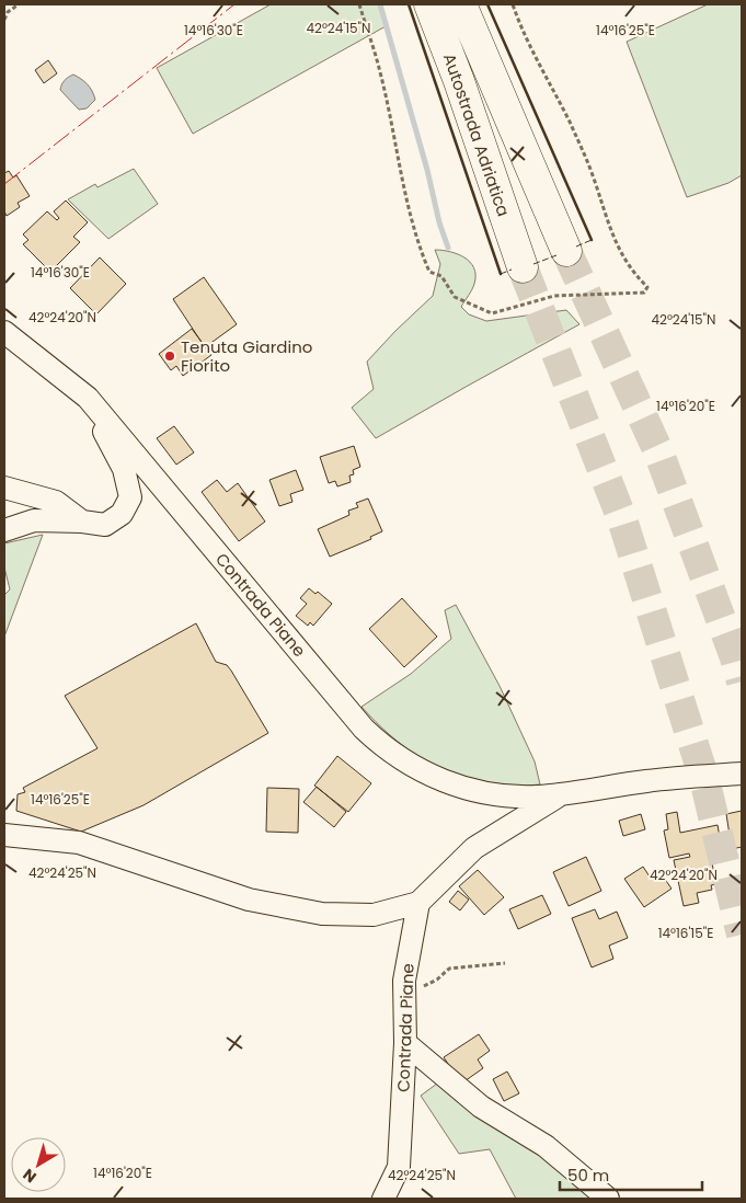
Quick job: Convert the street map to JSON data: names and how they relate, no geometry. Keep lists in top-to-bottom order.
{
  "streets": {
    "highway": ["Autostrada Adriatica"],
    "street": ["Contrada Piane"]
  },
  "places": ["Tenuta Giardino Fiorito"],
  "scale_bar": "50 m",
  "north": "bottom left",
  "coordinates": [
    "42°24'15\"N",
    "14°16'30\"E",
    "14°16'25\"E",
    "42°24'20\"N",
    "14°16'20\"E",
    "42°24'25\"N",
    "14°16'15\"E"
  ]
}
